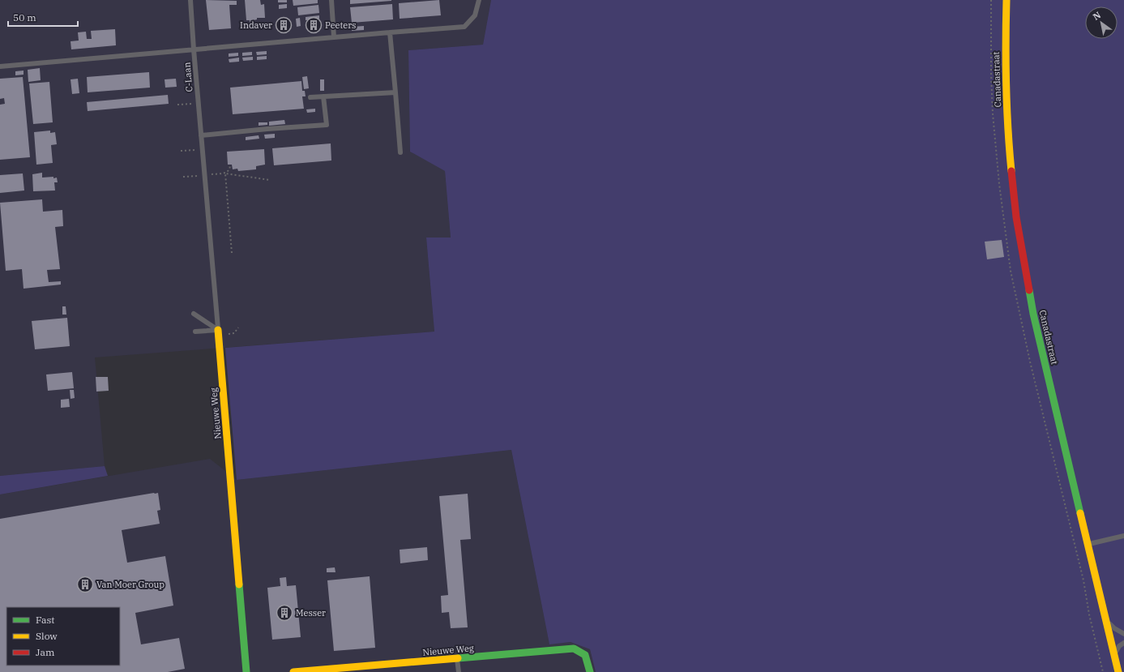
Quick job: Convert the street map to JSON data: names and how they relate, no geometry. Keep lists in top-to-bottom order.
{
  "streets": {
    "street": ["Canadastraat", "Nieuwe Weg"],
    "lane": ["C-Laan"]
  },
  "crossings": [
    ["C-Laan", "Nieuwe Weg"]
  ],
  "places": {
    "building": [
      "Indaver",
      "Peeters",
      "Van Moer Group",
      "Messer"
    ]
  },
  "legend": ["Fast", "Slow", "Jam"],
  "scale_bar": "50 m",
  "north": "top left"
}
